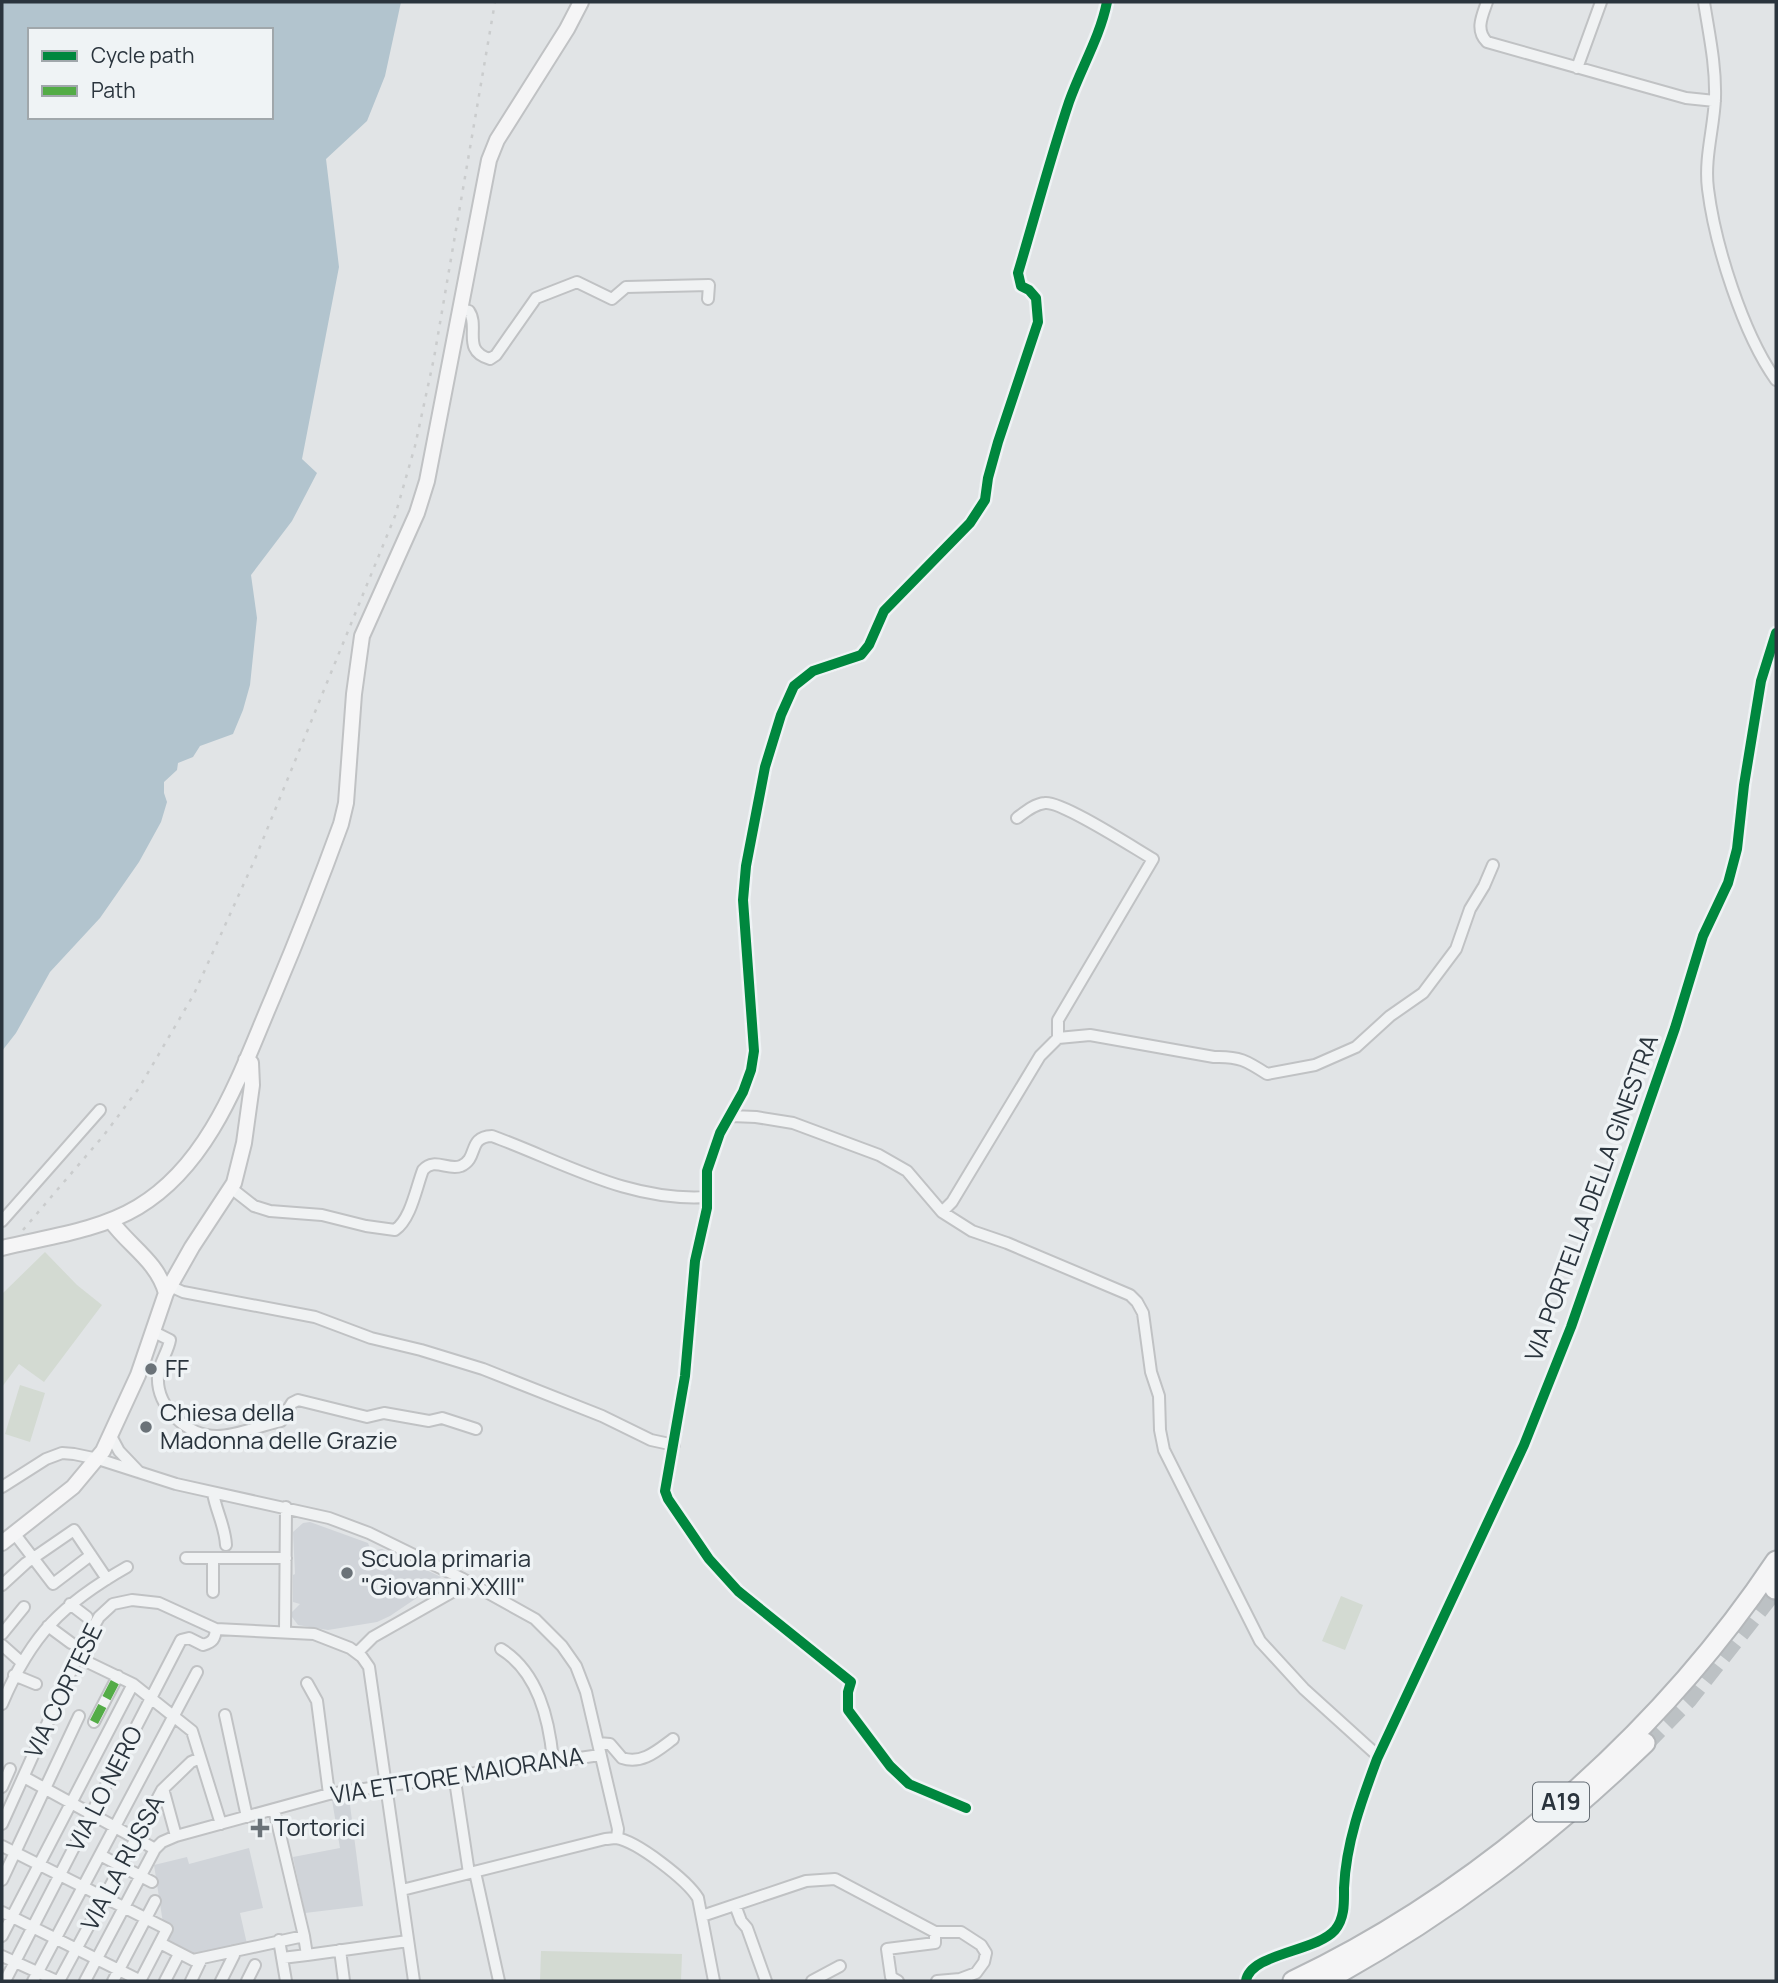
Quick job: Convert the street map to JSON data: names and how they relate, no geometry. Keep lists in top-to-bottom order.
{
  "streets": {
    "highway": ["A19"],
    "street": [
      "VIA PORTELLA DELLA GINESTRA",
      "VIA CORTESE",
      "VIA ETTORE MAIORANA",
      "VIA LO NERO",
      "VIA LA RUSSA"
    ]
  },
  "crossings": [
    ["VIA CORTESE", "VIA LO NERO"]
  ],
  "places": {
    "other": ["FF", "Chiesa della Madonna delle Grazie", "Scuola primaria \"Giovanni XXIII\""],
    "health": ["Tortorici"]
  },
  "legend": ["Cycle path", "Path"]
}
